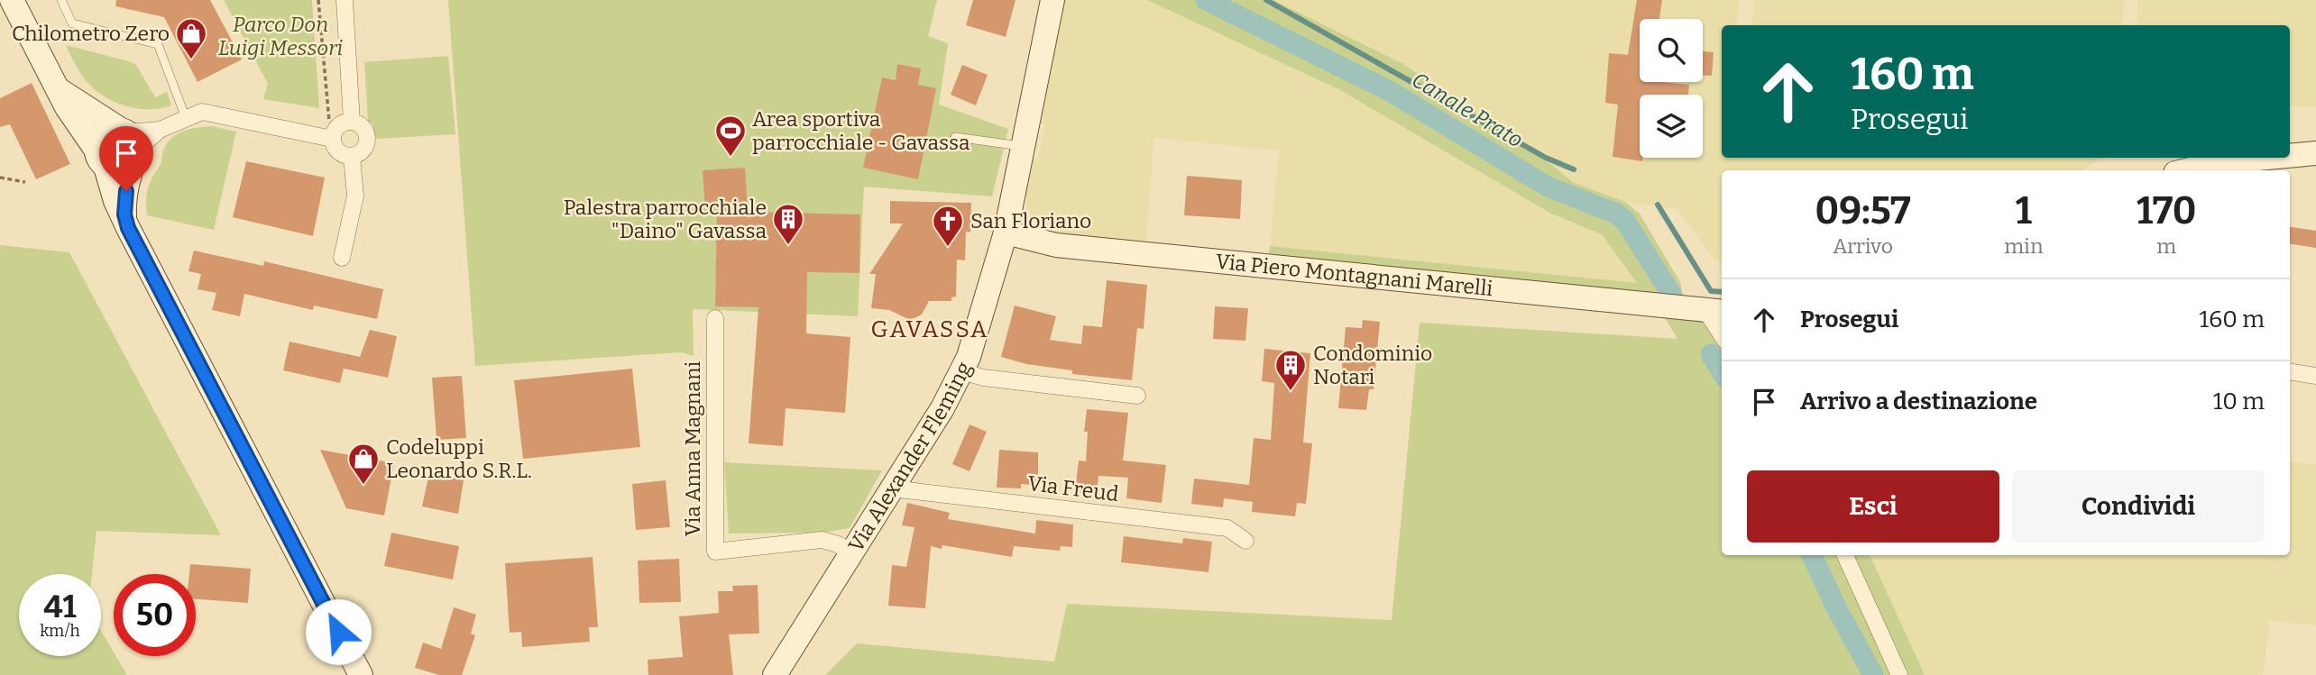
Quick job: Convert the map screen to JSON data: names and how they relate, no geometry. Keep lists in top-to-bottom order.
{
  "streets": {
    "street": [
      "Via Piero Montagnani Marelli",
      "Via Anna Magnani",
      "Via Alexander Fleming",
      "Via Freud"
    ]
  },
  "crossings": [
    ["Via Piero Montagnani Marelli", "Via Alexander Fleming"],
    ["Via Anna Magnani", "Via Alexander Fleming"],
    ["Via Alexander Fleming", "Via Freud"]
  ],
  "districts": ["GAVASSA"],
  "water": ["Canale Prato"],
  "parks": ["Parco Don Luigi Messori"],
  "places": {
    "shop": ["Chilometro Zero", "Codeluppi Leonardo S.R.L."],
    "sports": ["Area sportiva parrocchiale - Gavassa"],
    "building": ["Palestra parrocchiale \"Daino\" Gavassa", "Condominio Notari"],
    "church": ["San Floriano"]
  },
  "page": {
    "turn": ["160 m", "Prosegui"],
    "eta": [
      "09:57",
      "Arrivo",
      "1",
      "min",
      "170",
      "m"
    ],
    "list": [
      {
        "name": "Prosegui",
        "value": "160 m"
      },
      {
        "name": "Arrivo a destinazione",
        "value": "10 m"
      }
    ],
    "buttons": ["Esci", "Condividi"],
    "speed": "41 km/h",
    "limit": "50"
  }
}
